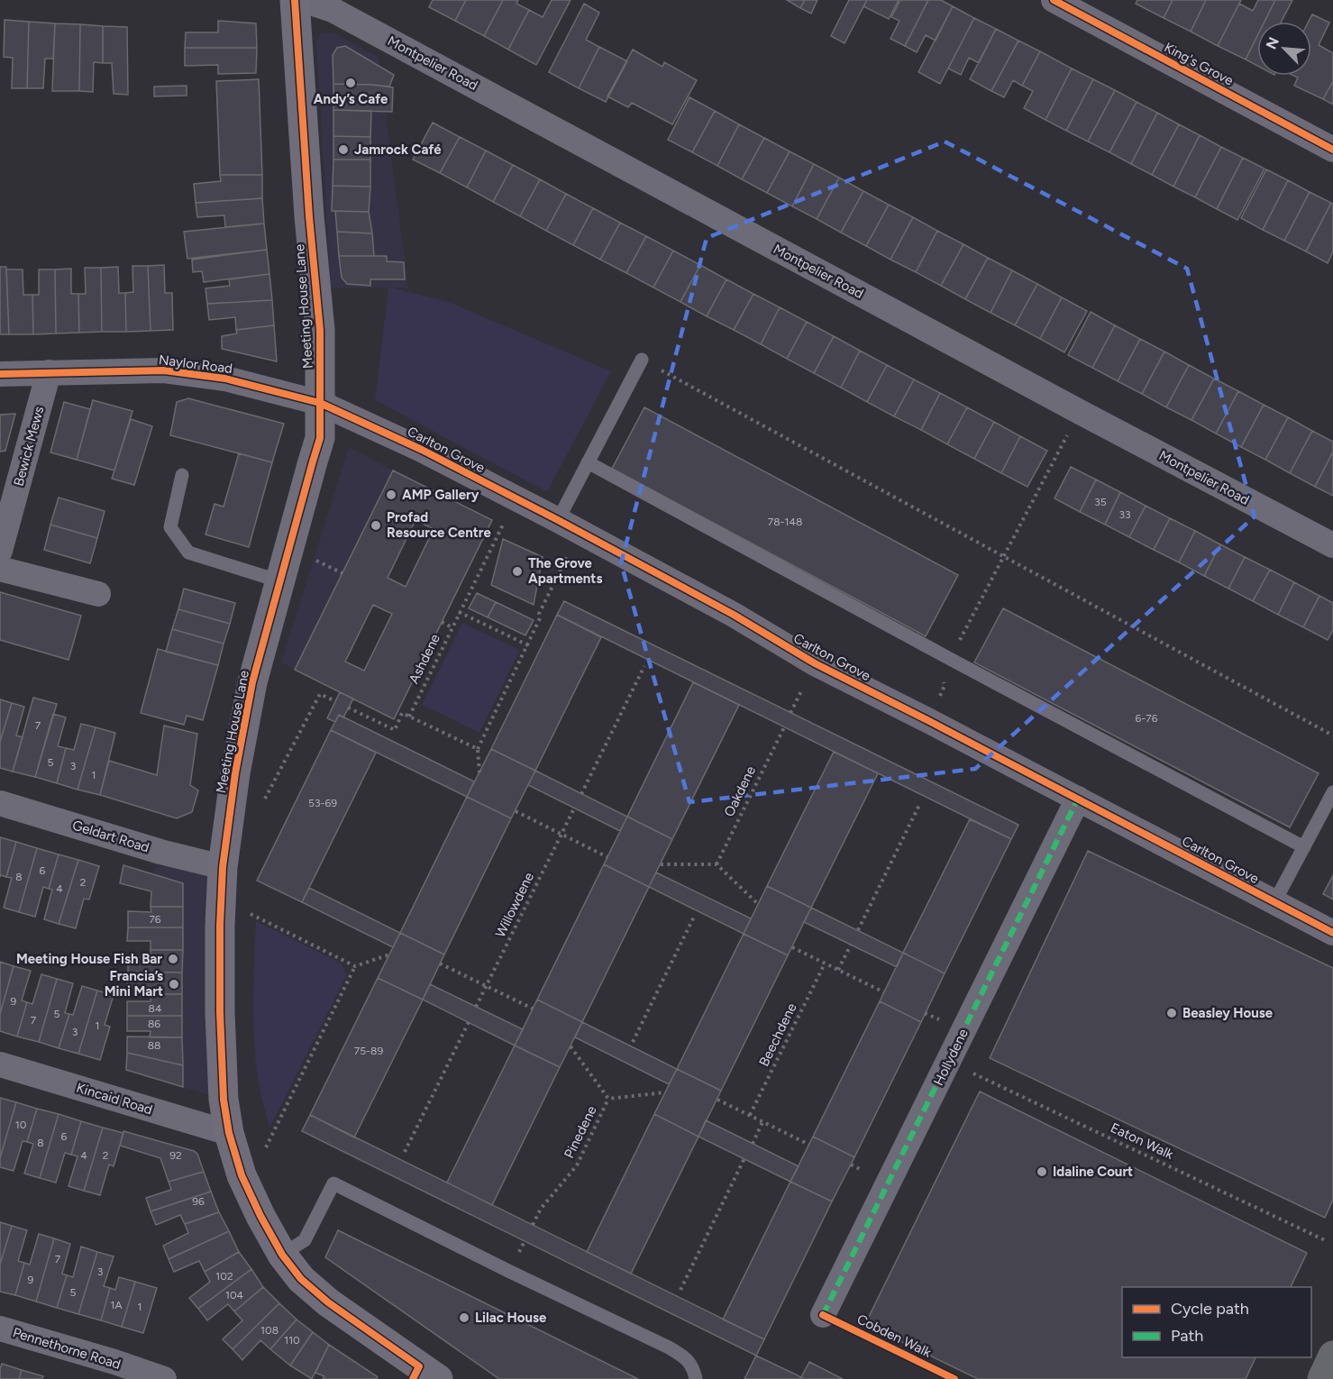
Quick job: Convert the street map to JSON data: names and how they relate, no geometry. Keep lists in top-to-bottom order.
{
  "streets": {
    "street": [
      "Montpelier Road",
      "King's Grove",
      "Meeting House Lane",
      "Naylor Road",
      "Bewick Mews",
      "Carlton Grove",
      "Geldart Road",
      "Hollydene",
      "Kincaid Road",
      "Pennethorne Road"
    ],
    "path": [
      "Ashdene",
      "Oakdene",
      "Willowdene",
      "Beechdene",
      "Pinedene",
      "Eaton Walk"
    ],
    "cycle path": ["Cobden Walk"]
  },
  "crossings": [
    ["Meeting House Lane", "Naylor Road"],
    ["Meeting House Lane", "Carlton Grove"],
    ["Meeting House Lane", "Geldart Road"],
    ["Meeting House Lane", "Kincaid Road"],
    ["Naylor Road", "Bewick Mews"],
    ["Naylor Road", "Carlton Grove"],
    ["Carlton Grove", "Ashdene"],
    ["Carlton Grove", "Hollydene"],
    ["Hollydene", "Eaton Walk"]
  ],
  "places": [
    "Andy’s Cafe",
    "Jamrock Café",
    "AMP Gallery",
    "Profad Resource Centre",
    "The Grove Apartments",
    "Meeting House Fish Bar",
    "Francia’s Mini Mart",
    "Beasley House",
    "Idaline Court",
    "Lilac House"
  ],
  "house_numbers": [
    "35",
    "33",
    "78-148",
    "6-76",
    "7",
    "5",
    "3",
    "1",
    "53-69",
    "6",
    "8",
    "2",
    "4",
    "76",
    "9",
    "84",
    "5",
    "7",
    "86",
    "1",
    "3",
    "88",
    "75-89",
    "10",
    "6",
    "8",
    "4",
    "2",
    "92",
    "96",
    "7",
    "3",
    "102",
    "9",
    "5",
    "104",
    "1A",
    "1",
    "108",
    "110"
  ],
  "legend": ["Cycle path", "Path"],
  "north": "top left"
}
